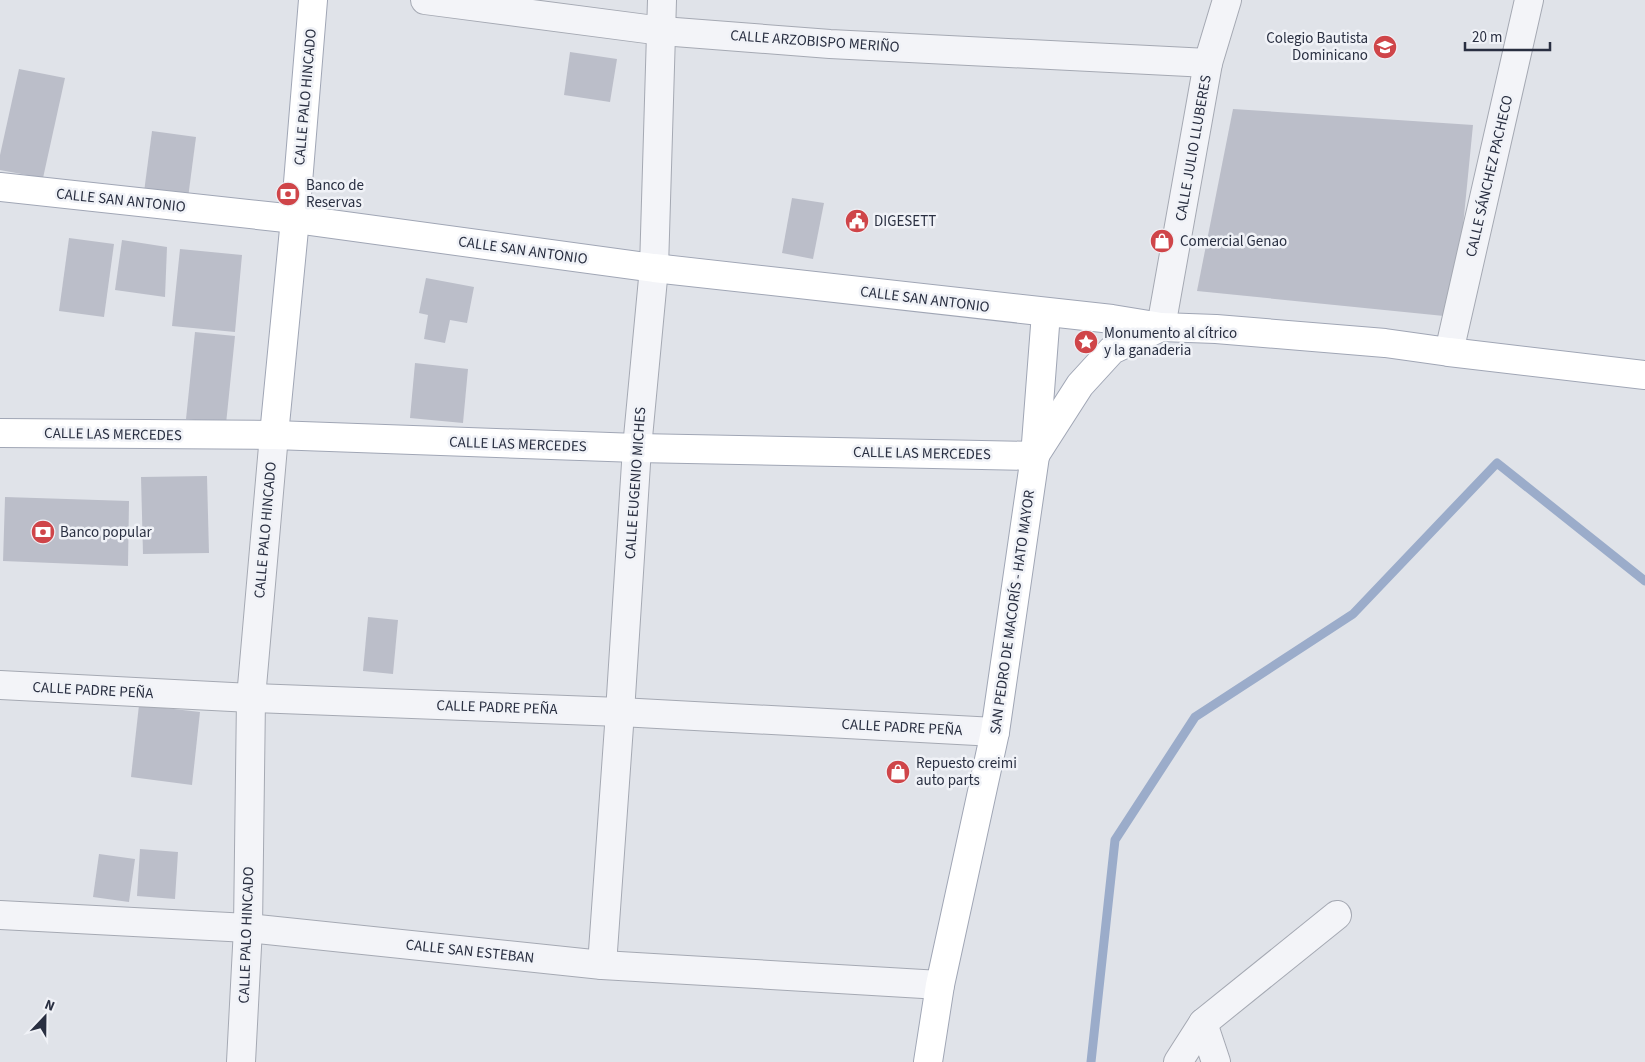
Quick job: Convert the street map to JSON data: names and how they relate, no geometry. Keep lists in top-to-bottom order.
{
  "streets": {
    "main road": [
      "CALLE PALO HINCADO",
      "CALLE SAN ANTONIO",
      "CALLE LAS MERCEDES",
      "SAN PEDRO DE MACORÍS - HATO MAYOR"
    ],
    "street": [
      "CALLE ARZOBISPO MERIÑO",
      "CALLE JULIO LLUBERES",
      "CALLE SÁNCHEZ PACHECO",
      "CALLE EUGENIO MICHES",
      "CALLE PADRE PEÑA",
      "CALLE SAN ESTEBAN"
    ]
  },
  "crossings": [
    ["CALLE ARZOBISPO MERIÑO", "CALLE JULIO LLUBERES"],
    ["CALLE ARZOBISPO MERIÑO", "CALLE EUGENIO MICHES"],
    ["CALLE PALO HINCADO", "CALLE SAN ANTONIO"],
    ["CALLE PALO HINCADO", "CALLE LAS MERCEDES"],
    ["CALLE PALO HINCADO", "CALLE PADRE PEÑA"],
    ["CALLE PALO HINCADO", "CALLE SAN ESTEBAN"],
    ["CALLE JULIO LLUBERES", "CALLE SAN ANTONIO"],
    ["CALLE JULIO LLUBERES", "SAN PEDRO DE MACORÍS - HATO MAYOR"],
    ["CALLE SÁNCHEZ PACHECO", "CALLE SAN ANTONIO"],
    ["CALLE SAN ANTONIO", "CALLE EUGENIO MICHES"],
    ["CALLE SAN ANTONIO", "SAN PEDRO DE MACORÍS - HATO MAYOR"],
    ["CALLE LAS MERCEDES", "CALLE EUGENIO MICHES"],
    ["CALLE LAS MERCEDES", "SAN PEDRO DE MACORÍS - HATO MAYOR"],
    ["CALLE EUGENIO MICHES", "CALLE PADRE PEÑA"],
    ["CALLE EUGENIO MICHES", "CALLE SAN ESTEBAN"],
    ["SAN PEDRO DE MACORÍS - HATO MAYOR", "CALLE PADRE PEÑA"],
    ["SAN PEDRO DE MACORÍS - HATO MAYOR", "CALLE SAN ESTEBAN"]
  ],
  "places": {
    "school or university": ["Colegio Bautista Dominicano"],
    "bank": ["Banco de Reservas", "Banco popular"],
    "public building": ["DIGESETT"],
    "shop": ["Comercial Genao", "Repuesto creimi auto parts"],
    "place": ["Monumento al cítrico y la ganaderia"]
  },
  "scale_bar": "20 m",
  "north": "top"
}
